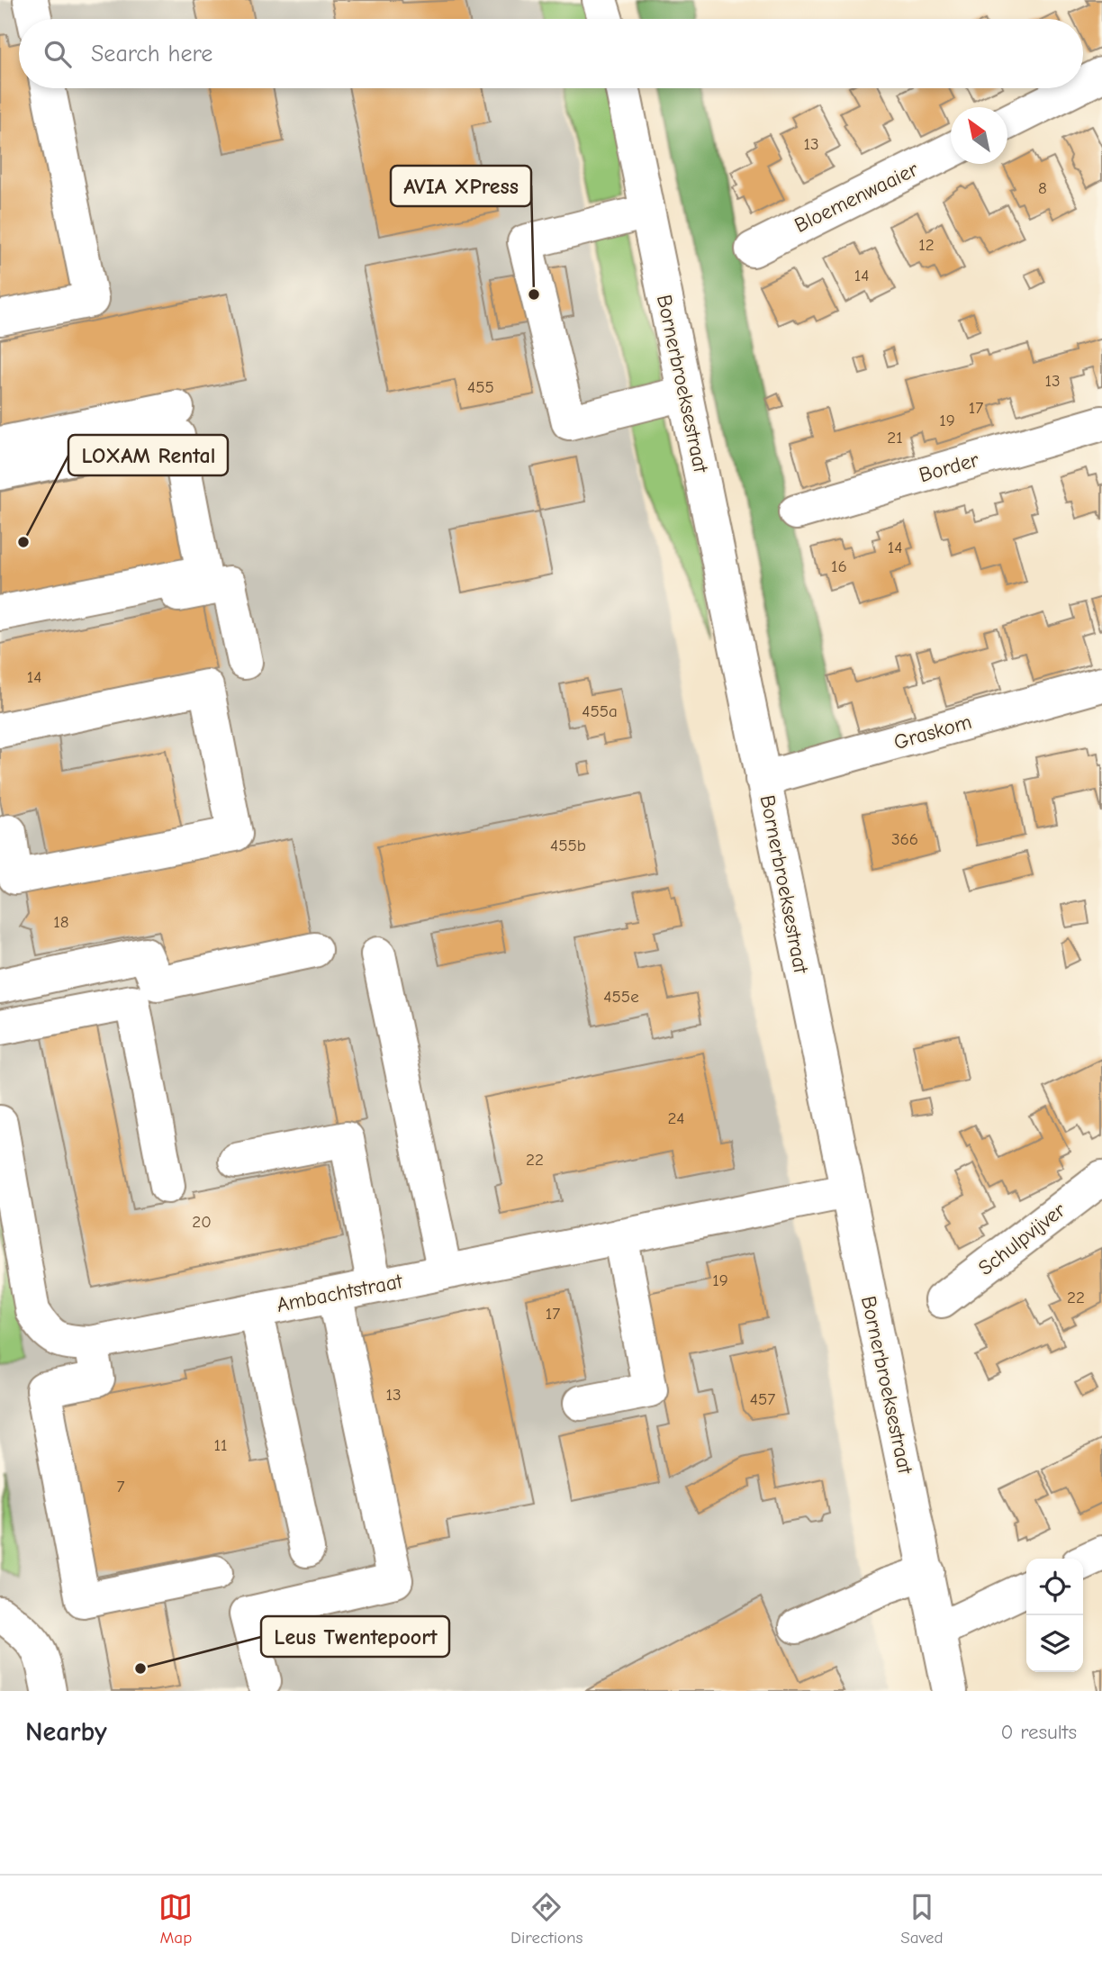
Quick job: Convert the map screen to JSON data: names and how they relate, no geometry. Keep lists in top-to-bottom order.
{
  "streets": {
    "street": [
      "Bloemenwaaier",
      "Bornerbroeksestraat",
      "Border",
      "Graskom",
      "Schulpvijver",
      "Ambachtstraat"
    ]
  },
  "crossings": [
    ["Bornerbroeksestraat", "Graskom"],
    ["Bornerbroeksestraat", "Ambachtstraat"]
  ],
  "places": ["AVIA XPress", "LOXAM Rental", "Leus Twentepoort"],
  "house_numbers": [
    "13",
    "8",
    "12",
    "14",
    "13",
    "455",
    "17",
    "19",
    "21",
    "14",
    "16",
    "14",
    "455a",
    "366",
    "455b",
    "18",
    "455e",
    "24",
    "22",
    "20",
    "19",
    "22",
    "17",
    "13",
    "457",
    "11",
    "7"
  ],
  "north": "top left",
  "page": {
    "search": "Search here",
    "heading": ["Nearby", "0 results"],
    "nav": ["Map", "Directions", "Saved"]
  }
}
